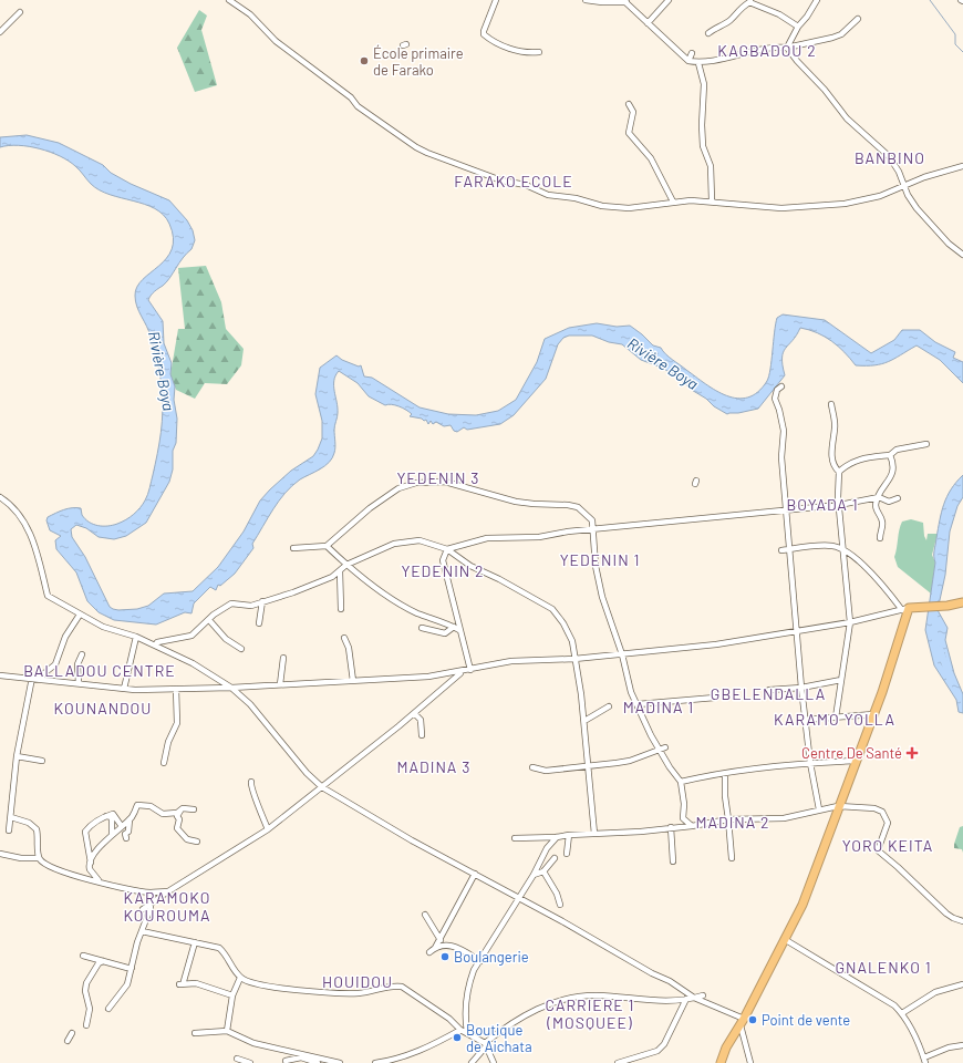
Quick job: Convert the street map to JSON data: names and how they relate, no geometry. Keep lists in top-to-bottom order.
{
  "districts": [
    "KAGBADOU 2",
    "BANBINO",
    "FARAKO ECOLE",
    "YEDENIN 3",
    "BOYADA 1",
    "YEDENIN 1",
    "YEDENIN 2",
    "BALLADOU CENTRE",
    "GBELENDALLA",
    "MADINA 1",
    "KOUNANDOU",
    "KARAMO YOLLA",
    "MADINA 3",
    "MADINA 2",
    "YORO KEITA",
    "KARAMOKO KOUROUMA",
    "GNALENKO 1",
    "HOUIDOU",
    "CARRIERE 1 (MOSQUEE)"
  ],
  "water": ["Rivière Boya"],
  "places": {
    "other": [
      "École primaire de Farako",
      "Boulangerie",
      "Point de vente",
      "Boutique de Aichata"
    ],
    "health": ["Centre De Santé"]
  }
}
